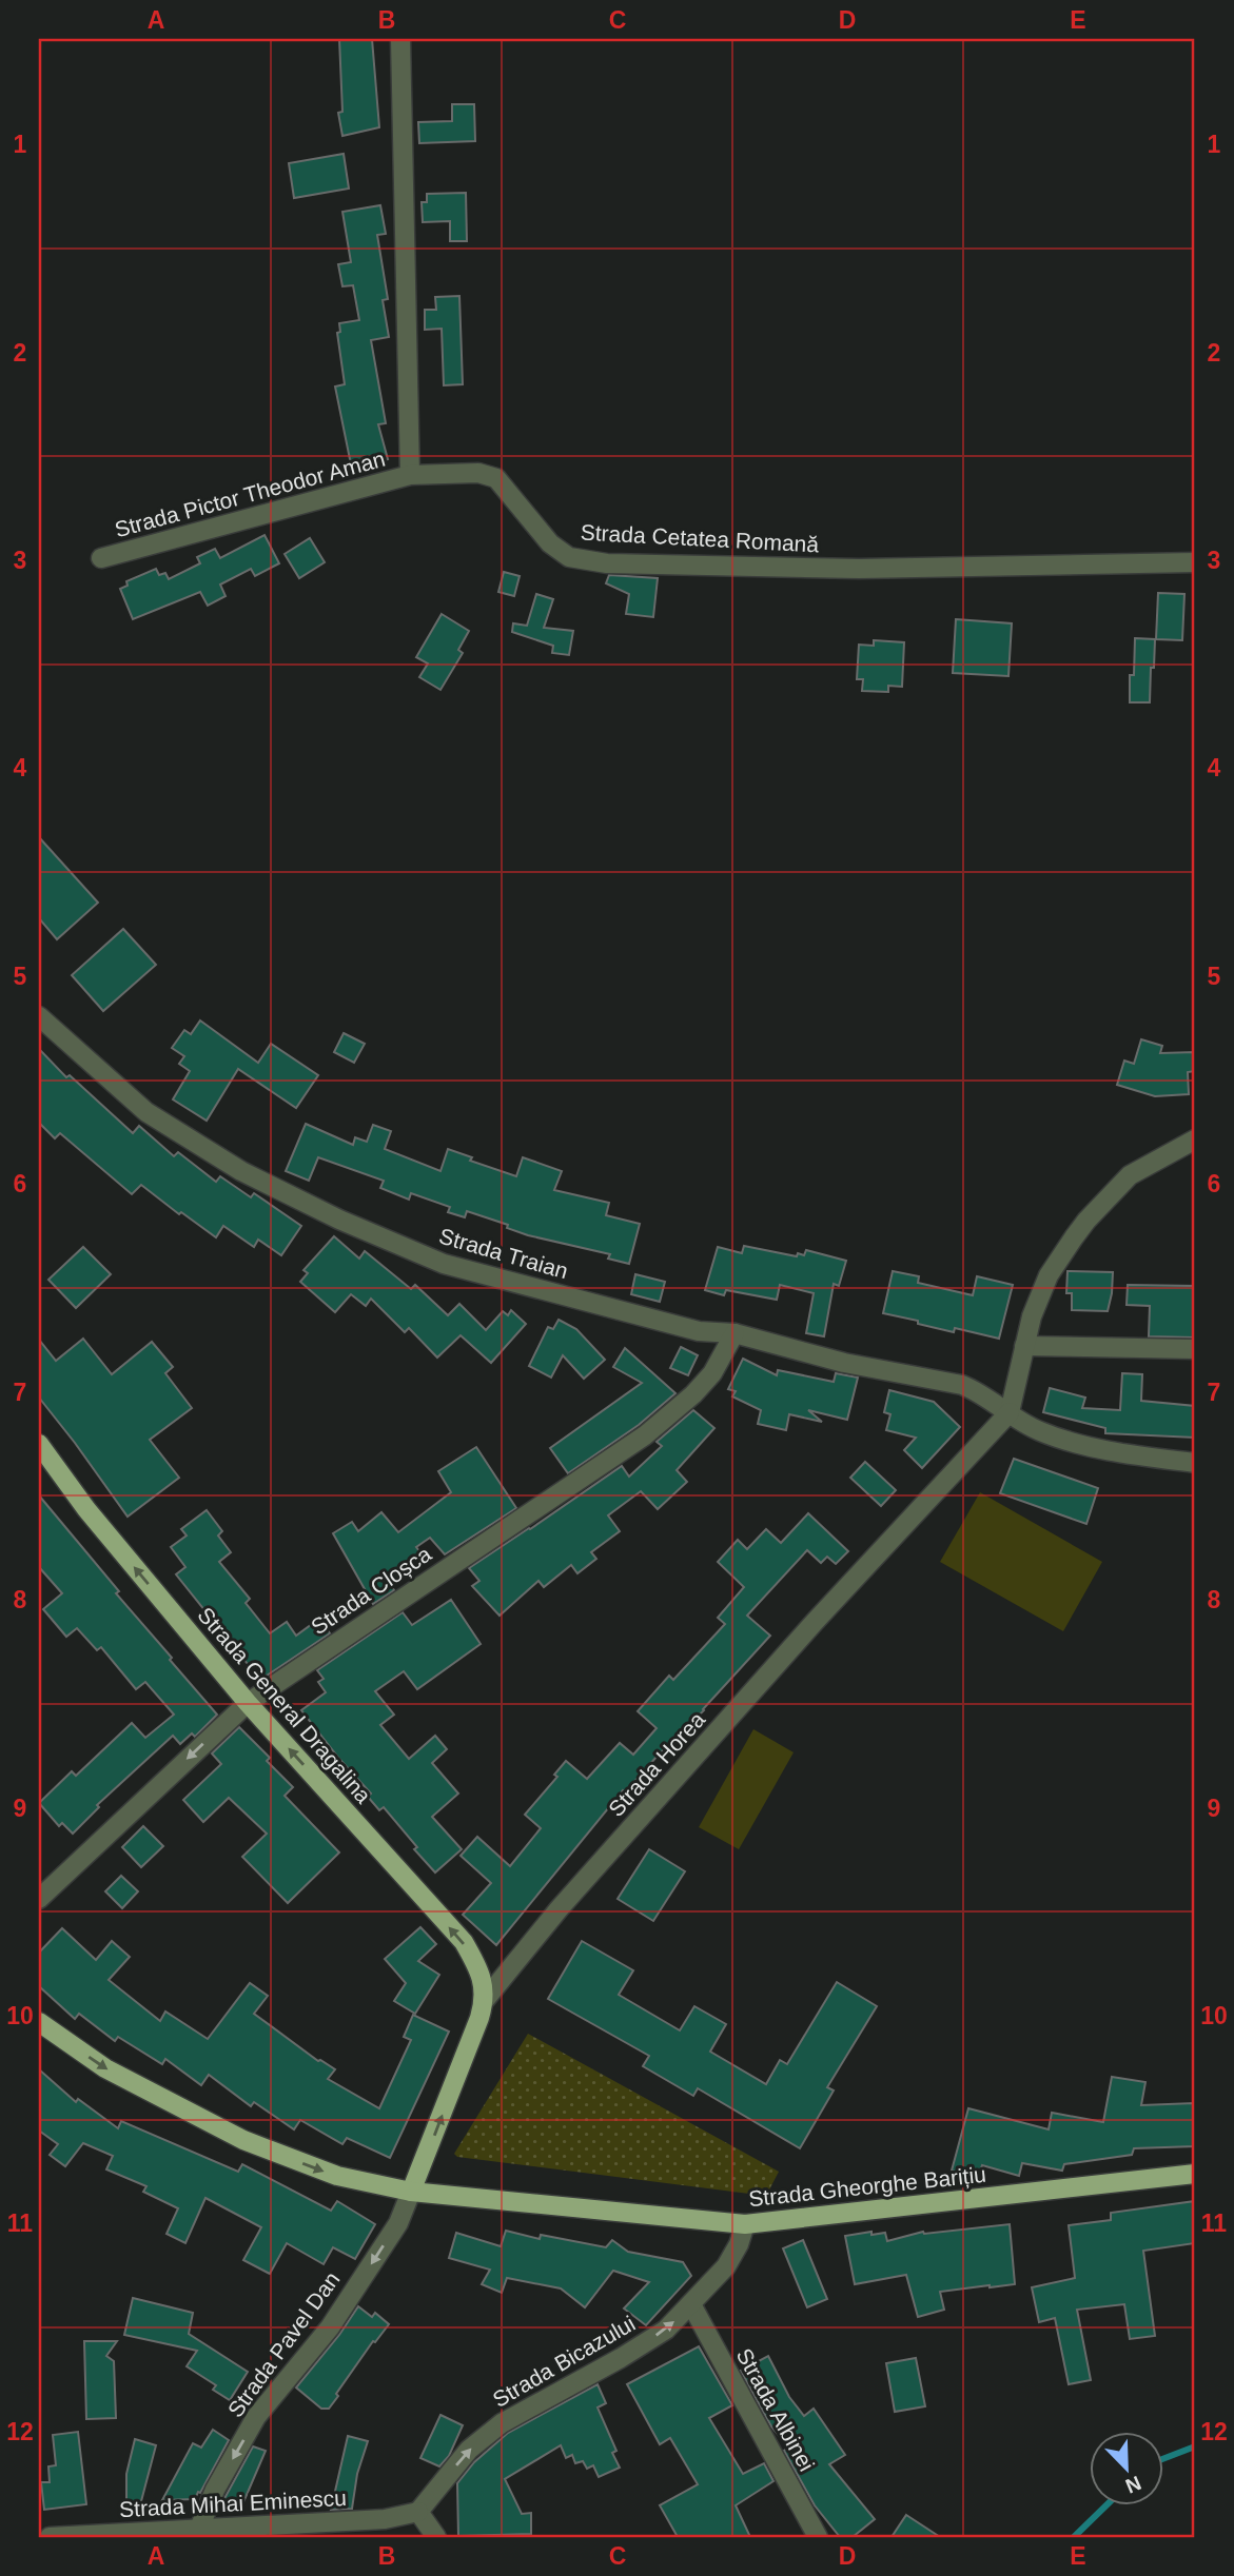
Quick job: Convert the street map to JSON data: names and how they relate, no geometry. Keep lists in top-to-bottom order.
{
  "streets": {
    "main road": ["Strada General Dragalina", "Strada Horea", "Strada Gheorghe Barițiu"],
    "street": [
      "Strada Pictor Theodor Aman",
      "Strada Cetatea Romană",
      "Strada Traian",
      "Strada Cloșca",
      "Strada Pavel Dan",
      "Strada Bicazului",
      "Strada Albinei",
      "Strada Mihai Eminescu"
    ]
  },
  "crossings": [
    ["Strada Pictor Theodor Aman", "Strada Cetatea Romană"],
    ["Strada Traian", "Strada Cloșca"],
    ["Strada Traian", "Strada Horea"],
    ["Strada Cloșca", "Strada General Dragalina"],
    ["Strada General Dragalina", "Strada Horea"],
    ["Strada Horea", "Strada Gheorghe Barițiu"],
    ["Strada Horea", "Strada Pavel Dan"],
    ["Strada Gheorghe Barițiu", "Strada Pavel Dan"],
    ["Strada Gheorghe Barițiu", "Strada Bicazului"],
    ["Strada Pavel Dan", "Strada Mihai Eminescu"],
    ["Strada Bicazului", "Strada Albinei"],
    ["Strada Bicazului", "Strada Mihai Eminescu"]
  ],
  "one_way": ["Strada General Dragalina", "Strada Pavel Dan", "Strada Bicazului"],
  "north": "bottom right",
  "grid": {
    "columns": [
      "A",
      "B",
      "C",
      "D",
      "E"
    ],
    "rows": [
      "1",
      "2",
      "3",
      "4",
      "5",
      "6",
      "7",
      "8",
      "9",
      "10",
      "11",
      "12"
    ]
  }
}
